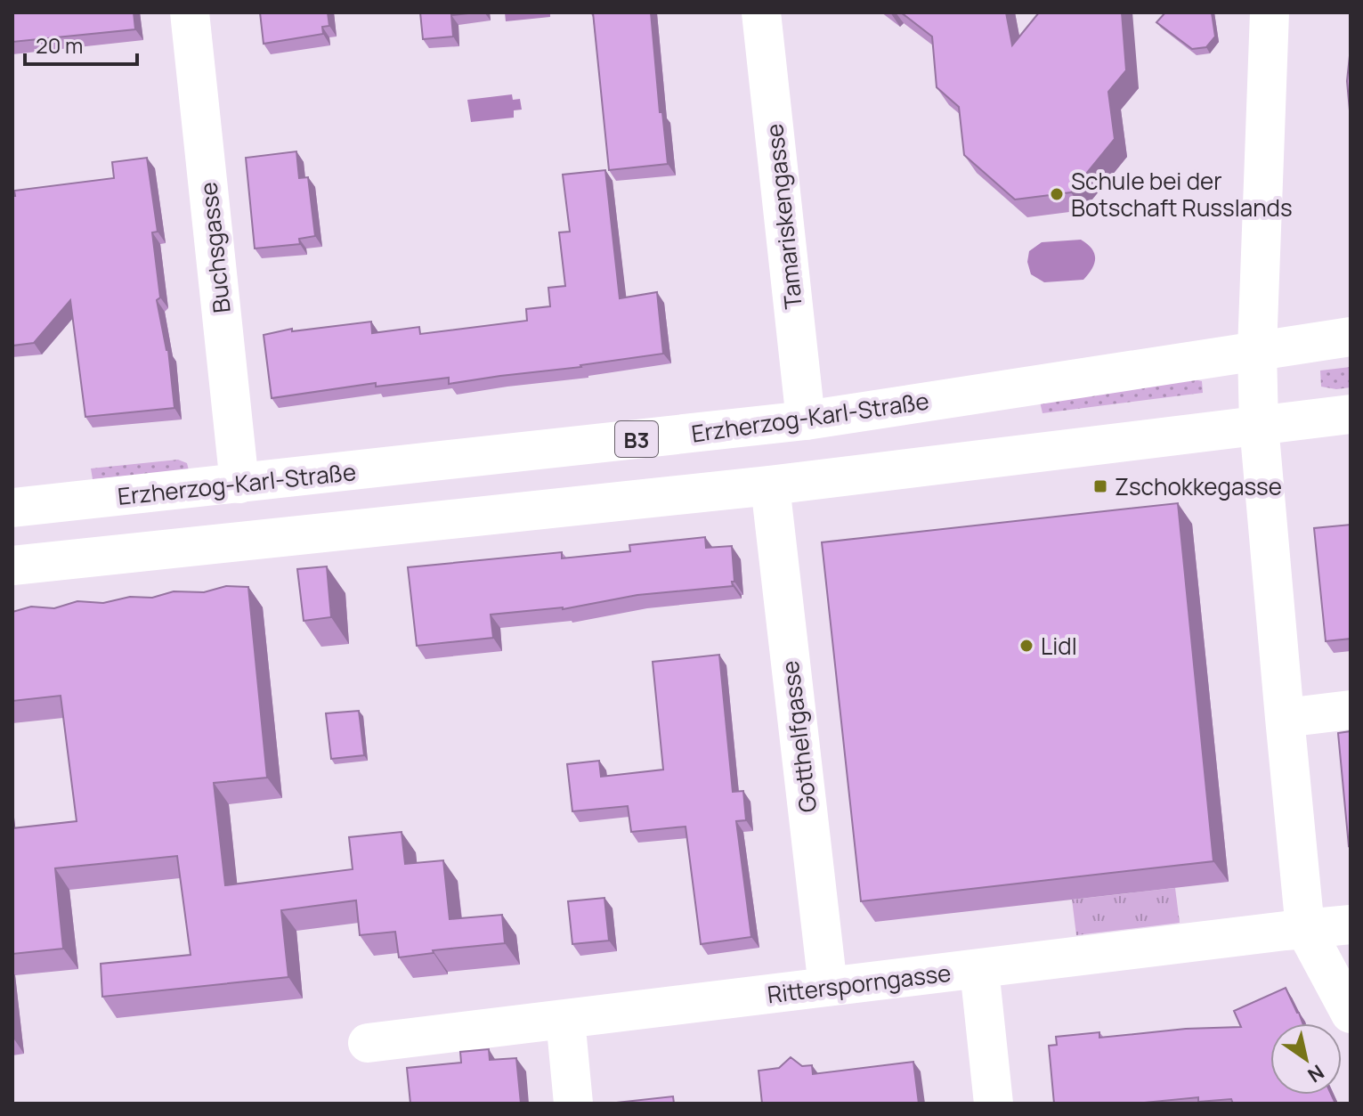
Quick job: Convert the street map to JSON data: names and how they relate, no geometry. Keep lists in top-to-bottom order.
{
  "streets": {
    "street": [
      "Tamariskengasse",
      "Buchsgasse",
      "Erzherzog-Karl-Straße",
      "B3",
      "Gotthelfgasse",
      "Rittersporngasse"
    ]
  },
  "crossings": [
    ["Tamariskengasse", "Erzherzog-Karl-Straße"],
    ["Buchsgasse", "Erzherzog-Karl-Straße"],
    ["Gotthelfgasse", "Rittersporngasse"]
  ],
  "places": {
    "other": ["Schule bei der Botschaft Russlands", "Lidl"],
    "transit": ["Zschokkegasse"]
  },
  "scale_bar": "20 m",
  "north": "bottom right"
}
